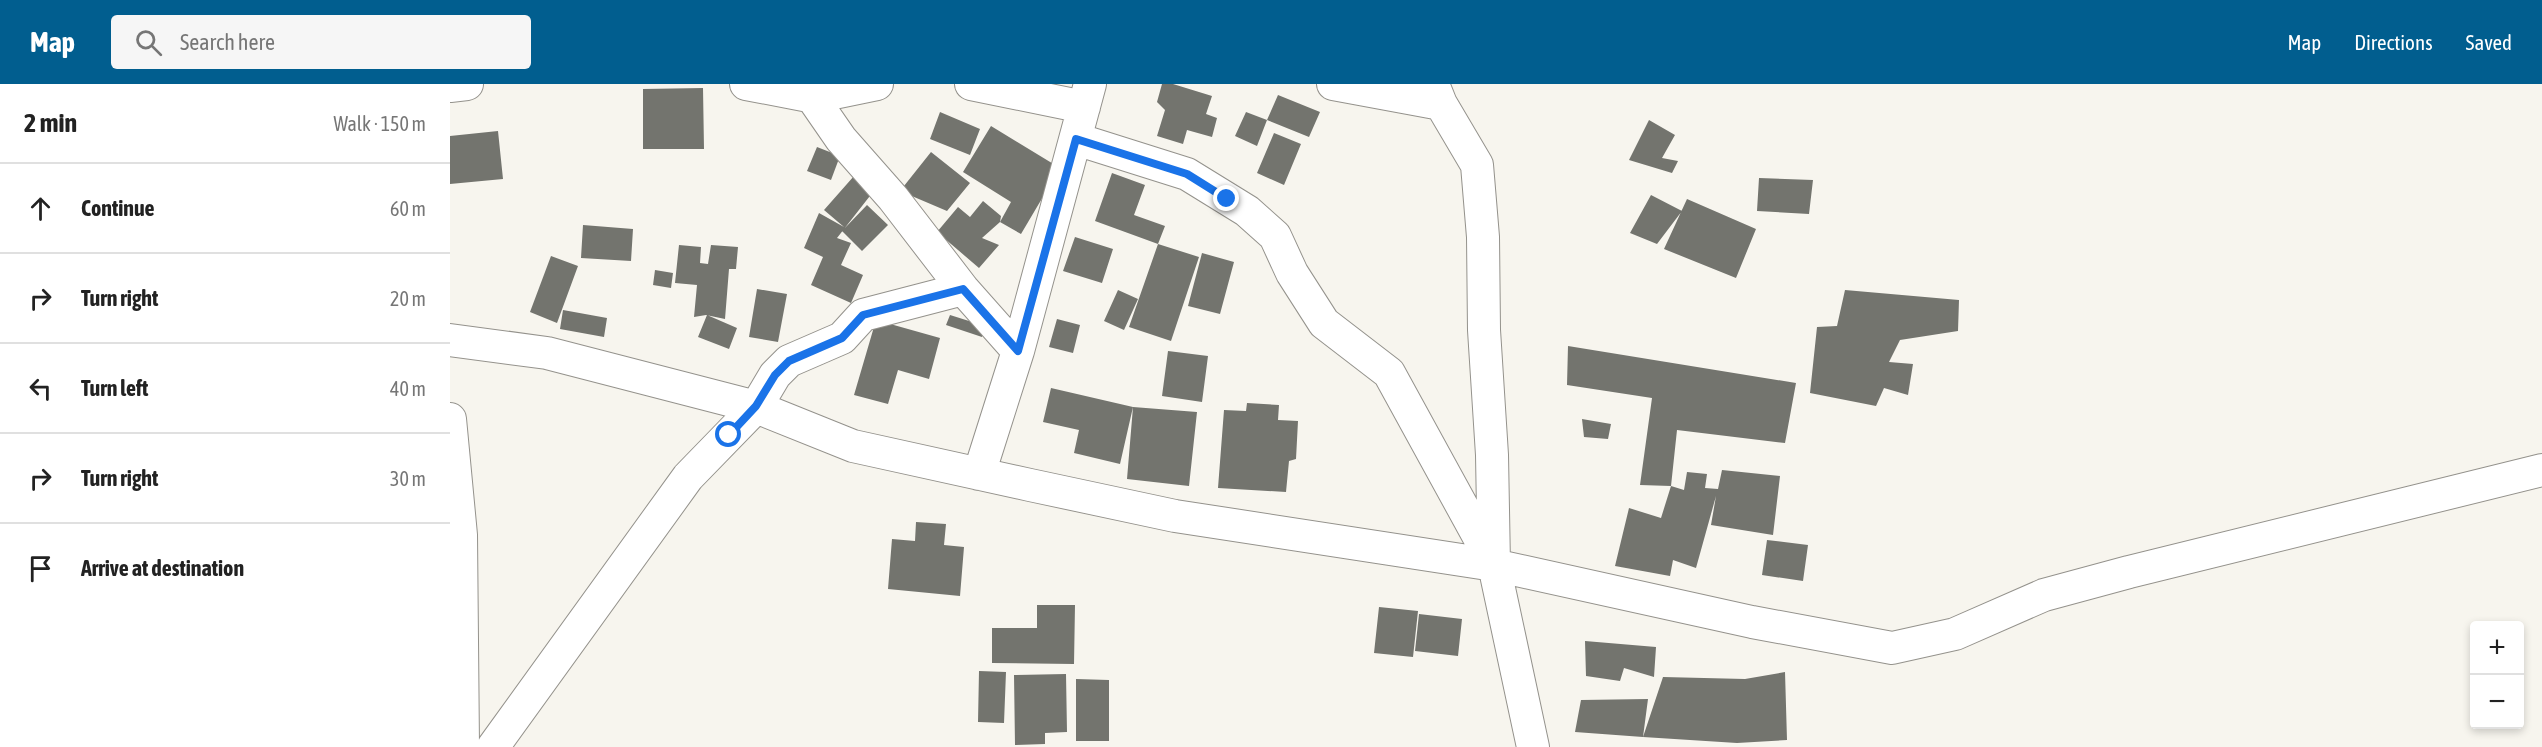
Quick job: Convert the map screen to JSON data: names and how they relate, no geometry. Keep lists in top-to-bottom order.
{
  "page": {
    "header": "Map",
    "search": "Search here",
    "nav": ["Map", "Directions", "Saved"],
    "heading": ["2 min", "Walk · 150 m"],
    "list": [
      ["Continue", "60 m"],
      ["Turn right", "20 m"],
      ["Turn left", "40 m"],
      ["Turn right", "30 m"],
      "Arrive at destination"
    ],
    "map_buttons": ["+", "−"]
  }
}
